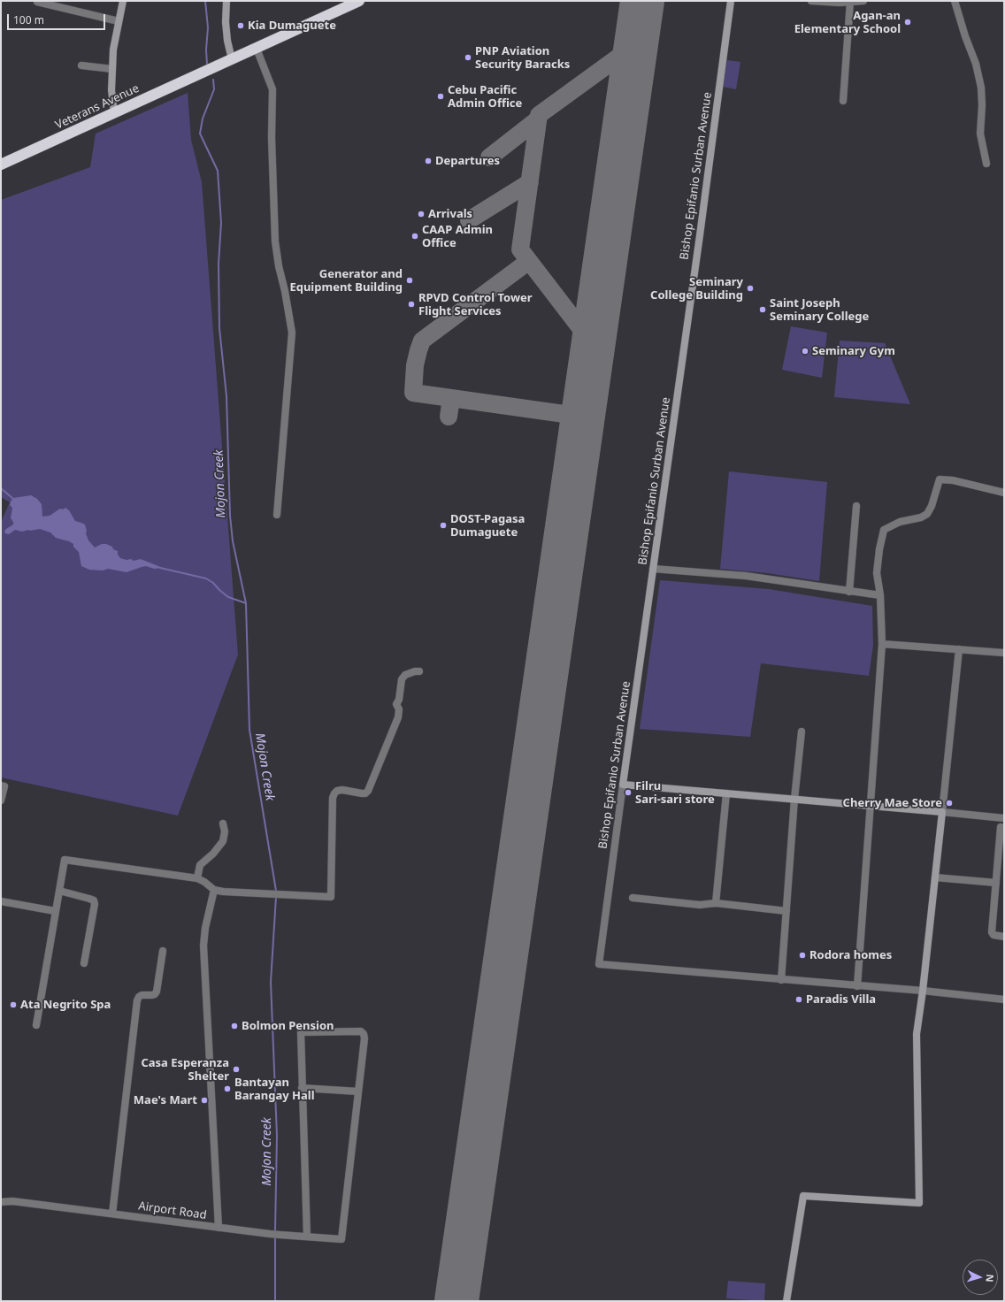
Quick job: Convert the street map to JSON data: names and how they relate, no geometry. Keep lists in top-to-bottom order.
{
  "streets": {
    "highway": ["Veterans Avenue"],
    "street": ["Bishop Epifanio Surban Avenue", "Airport Road"]
  },
  "water": ["Mojon Creek"],
  "places": [
    "Agan-an Elementary School",
    "Kia Dumaguete",
    "PNP Aviation Security Baracks",
    "Cebu Pacific Admin Office",
    "Departures",
    "Arrivals",
    "CAAP Admin Office",
    "Generator and Equipment Building",
    "Seminary College Building",
    "RPVD Control Tower Flight Services",
    "Saint Joseph Seminary College",
    "Seminary Gym",
    "DOST-Pagasa Dumaguete",
    "Filru Sari-sari store",
    "Cherry Mae Store",
    "Rodora homes",
    "Paradis Villa",
    "Ata Negrito Spa",
    "Bolmon Pension",
    "Casa Esperanza Shelter",
    "Bantayan Barangay Hall",
    "Mae's Mart"
  ],
  "scale_bar": "100 m",
  "north": "right"
}
